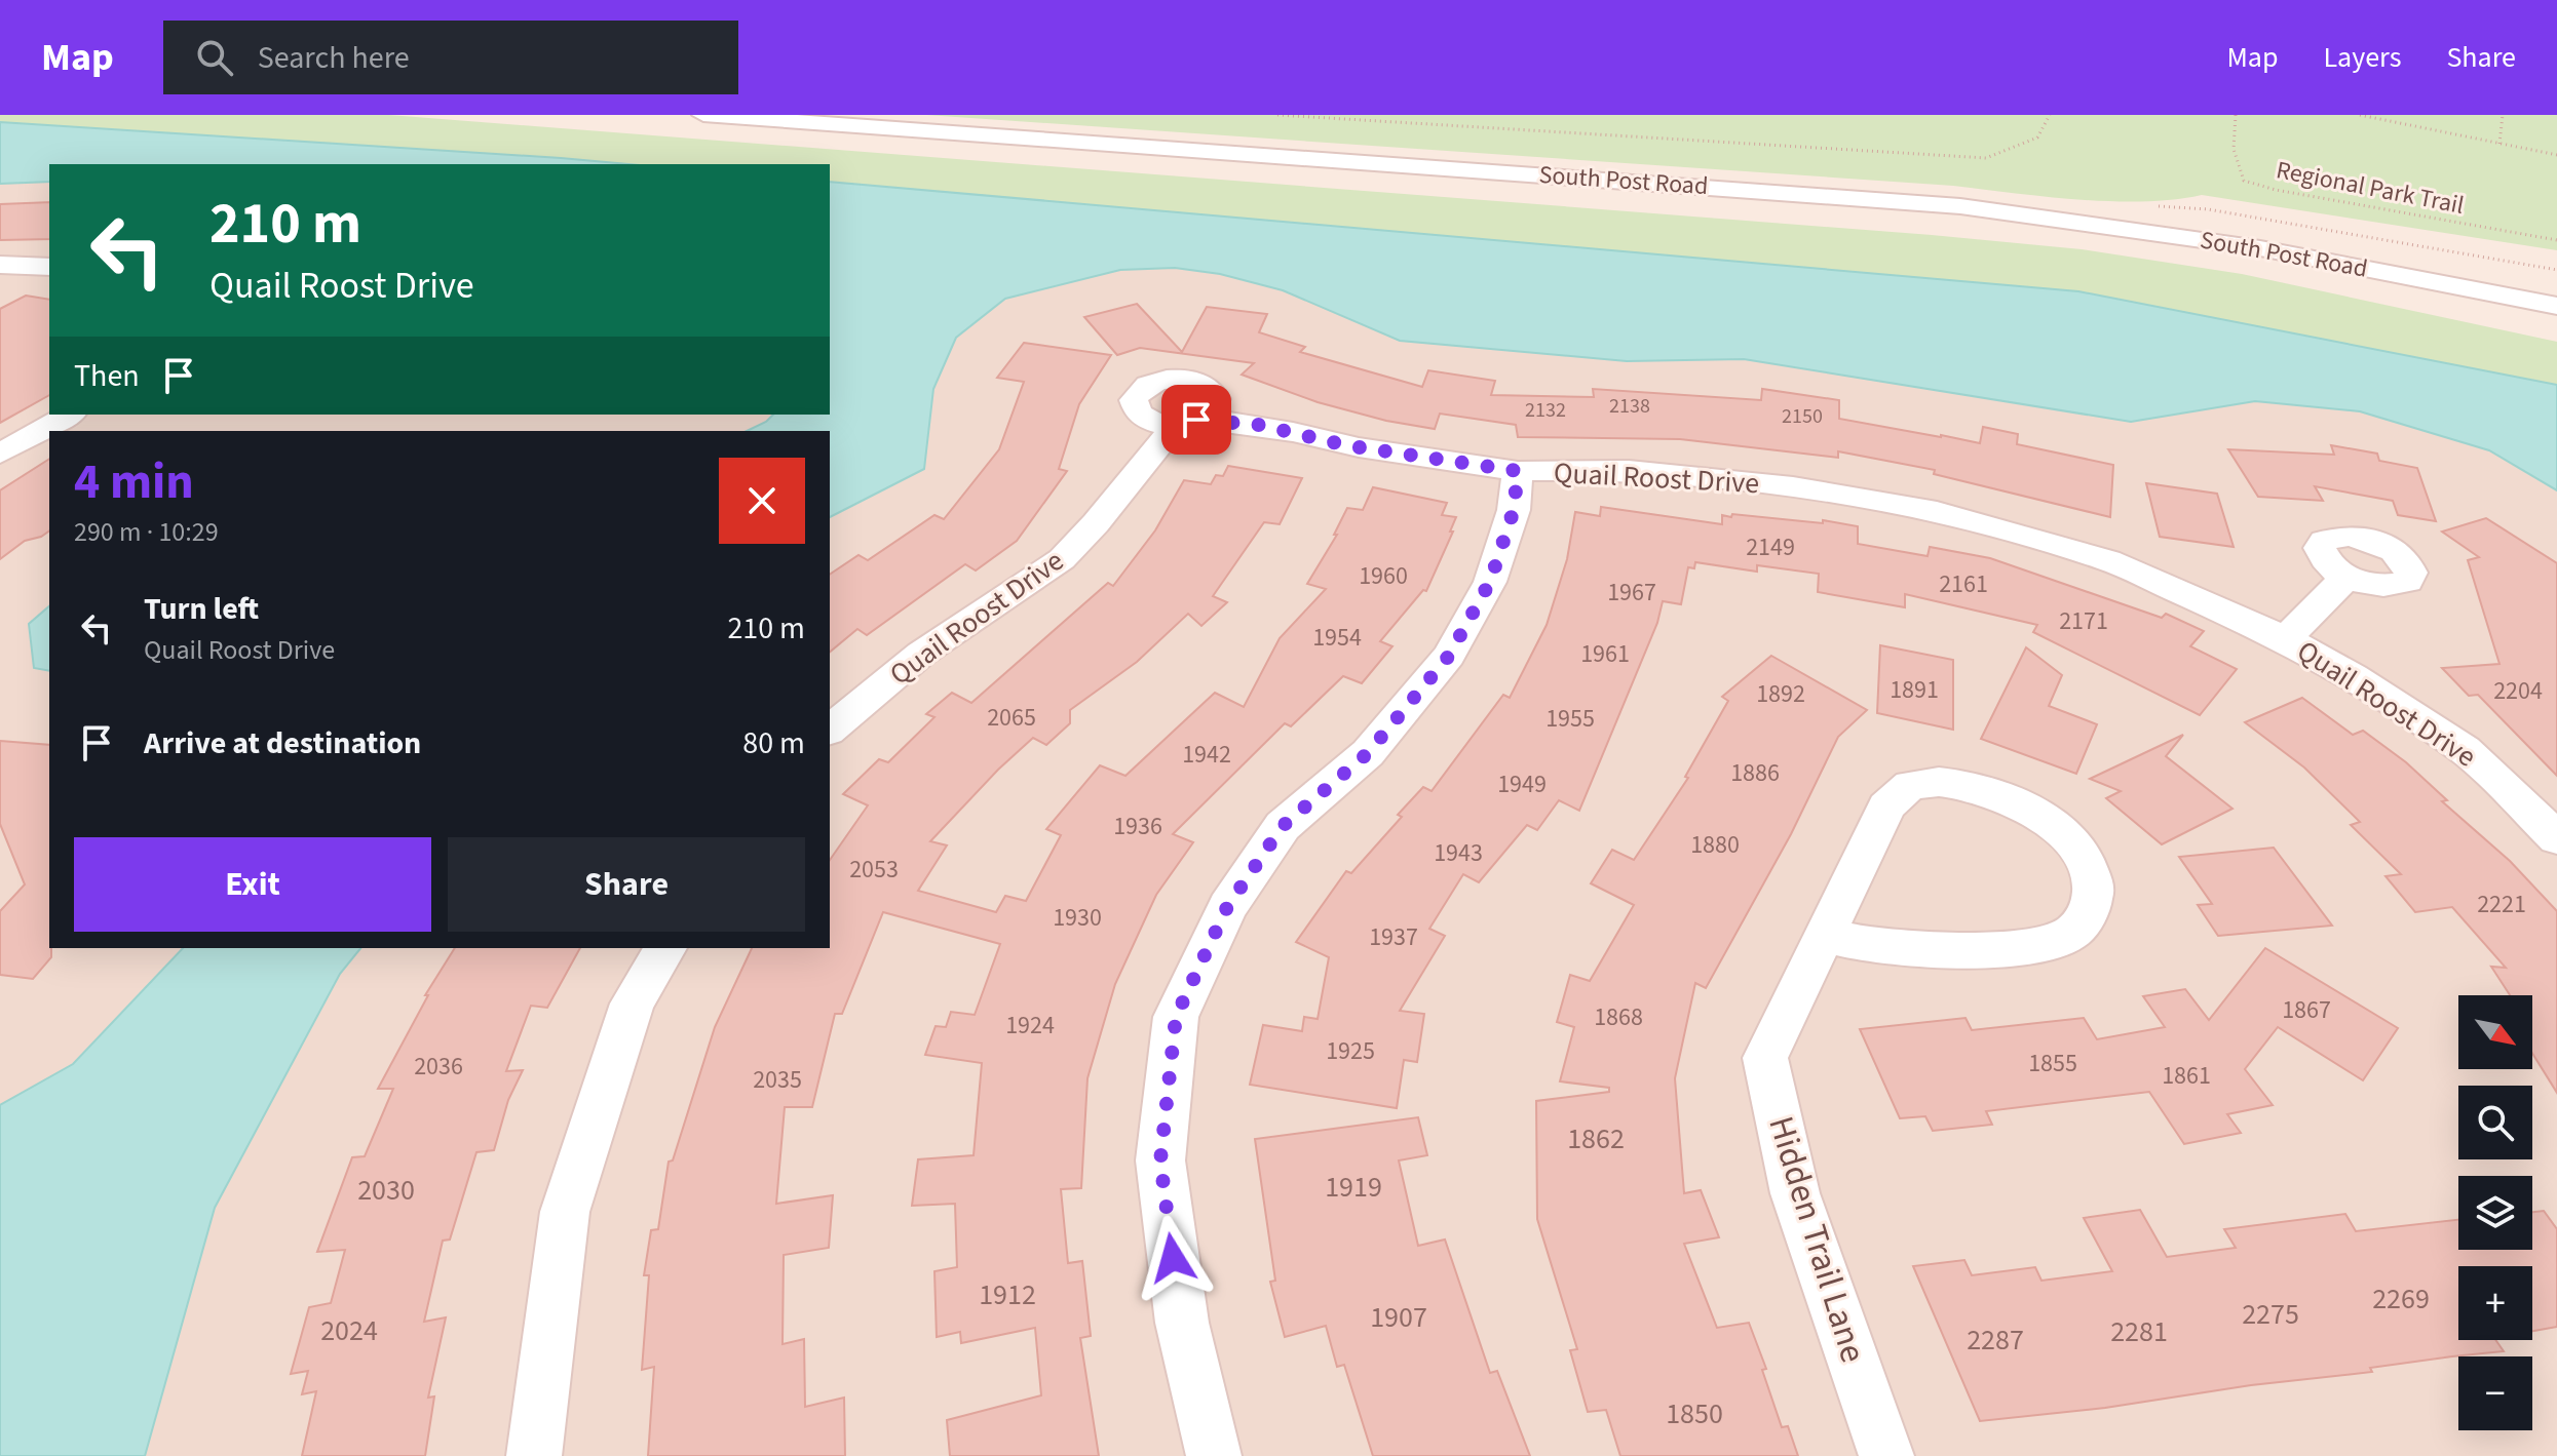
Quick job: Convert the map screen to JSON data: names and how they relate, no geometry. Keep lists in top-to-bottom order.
{
  "streets": {
    "street": ["South Post Road", "Quail Roost Drive", "Hidden Trail Lane"],
    "path": ["Regional Park Trail"]
  },
  "house_numbers": [
    "2138",
    "2132",
    "2150",
    "2149",
    "1960",
    "2161",
    "1967",
    "2171",
    "1954",
    "1961",
    "1891",
    "2204",
    "1892",
    "2065",
    "1955",
    "1942",
    "1886",
    "1949",
    "1936",
    "1880",
    "1943",
    "2053",
    "2221",
    "1930",
    "1937",
    "1867",
    "1868",
    "1924",
    "1925",
    "1855",
    "2036",
    "1861",
    "2035",
    "1862",
    "1919",
    "2030",
    "1912",
    "2269",
    "2275",
    "1907",
    "2024",
    "2281",
    "2287",
    "1850"
  ],
  "north": "bottom right",
  "page": {
    "header": "Map",
    "search": "Search here",
    "nav": ["Map", "Layers", "Share"],
    "turn": ["210 m", "Quail Roost Drive"],
    "then": "Then",
    "heading": ["4 min", "290 m · 10:29"],
    "list": [
      {
        "name": "Turn left",
        "note": "Quail Roost Drive",
        "value": "210 m"
      },
      {
        "name": "Arrive at destination",
        "value": "80 m"
      }
    ],
    "buttons": ["Exit", "Share"],
    "map_buttons": ["+", "−"]
  }
}
